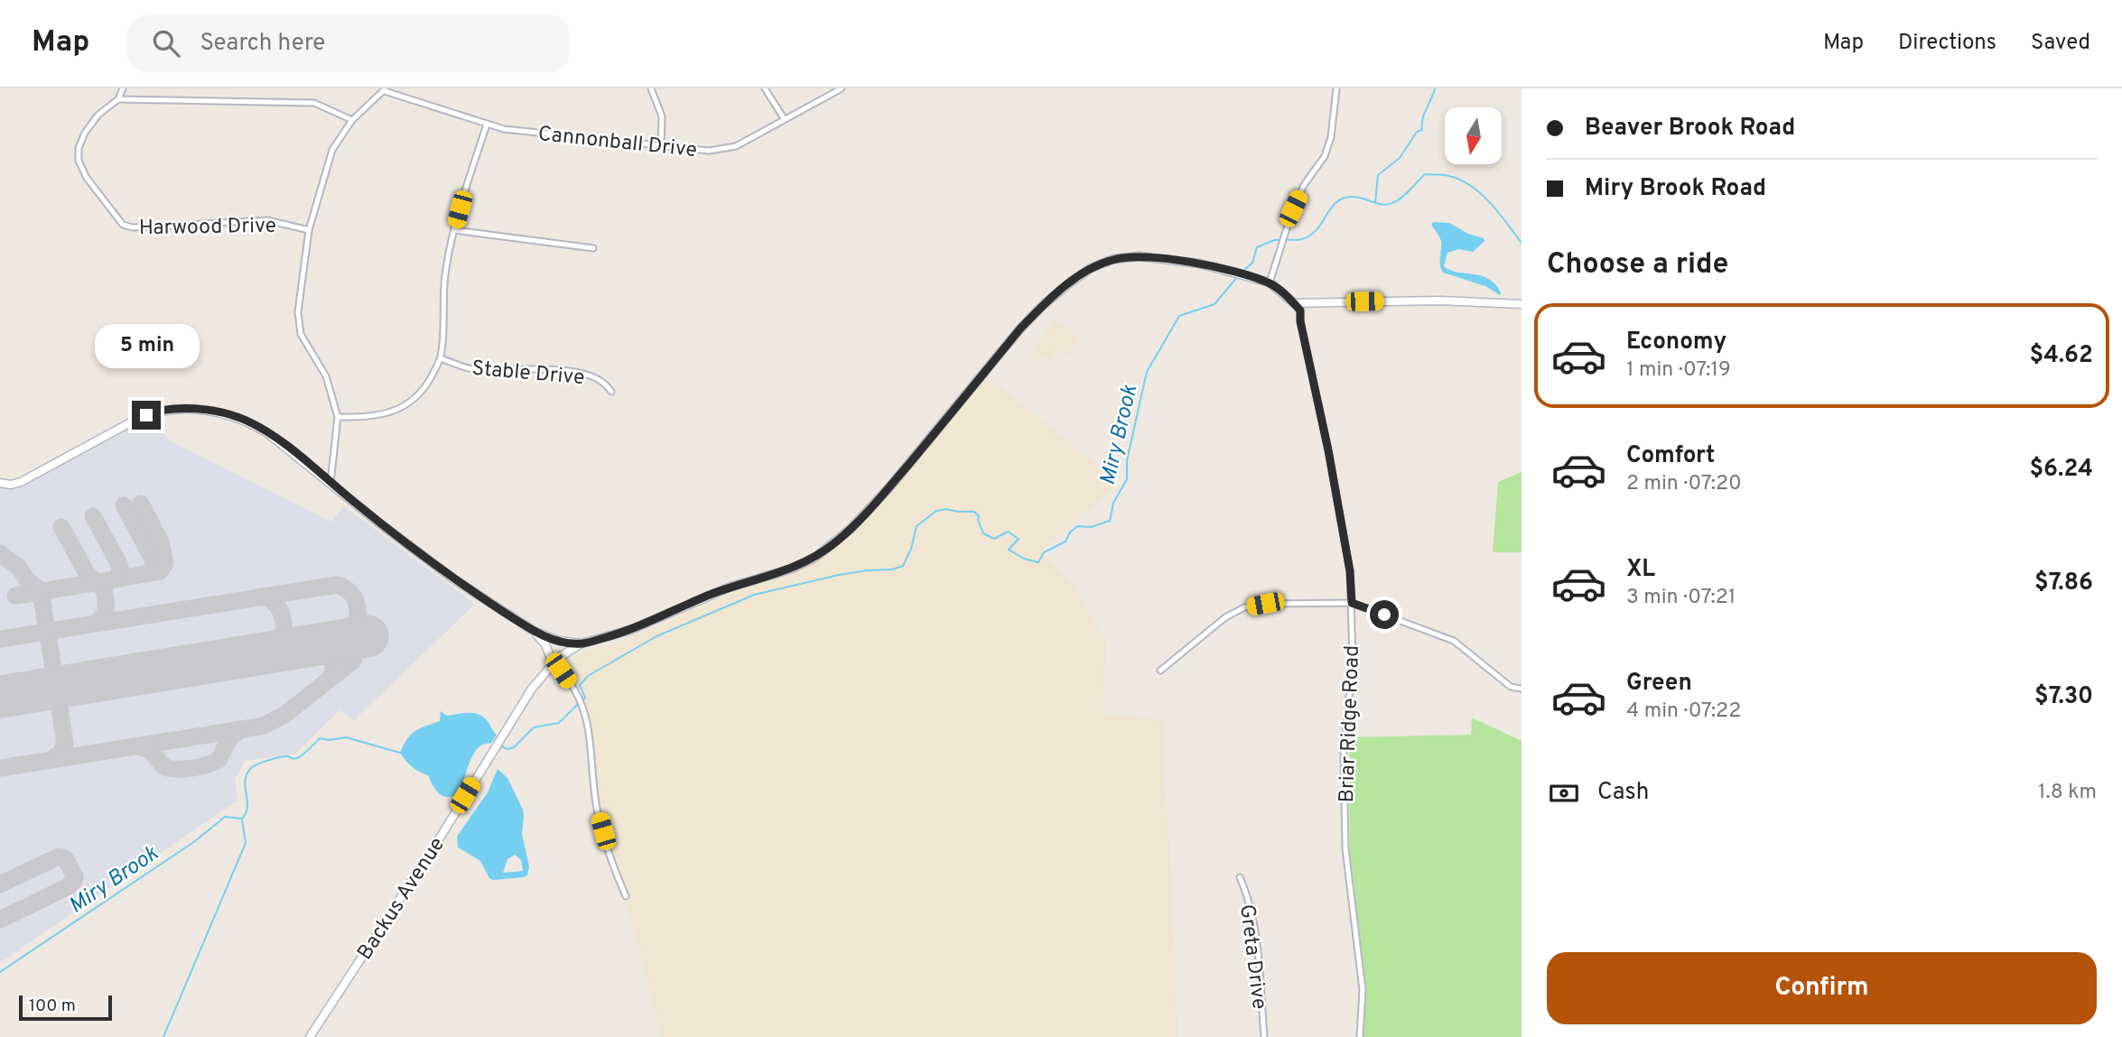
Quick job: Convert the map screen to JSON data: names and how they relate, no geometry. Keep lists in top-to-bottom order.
{
  "streets": {
    "main road": ["Backus Avenue"],
    "street": [
      "Cannonball Drive",
      "Harwood Drive",
      "Stable Drive",
      "Briar Ridge Road",
      "Greta Drive"
    ]
  },
  "water": ["Miry Brook"],
  "scale_bar": "100 m",
  "north": "bottom",
  "page": {
    "header": "Map",
    "search": "Search here",
    "nav": ["Map", "Directions", "Saved"],
    "banner": ["Beaver Brook Road", "Miry Brook Road"],
    "heading": "Choose a ride",
    "list": [
      {
        "name": "Economy",
        "note": "1 min · 07:19",
        "value": "$4.62"
      },
      {
        "name": "Comfort",
        "note": "2 min · 07:20",
        "value": "$6.24"
      },
      {
        "name": "XL",
        "note": "3 min · 07:21",
        "value": "$7.86"
      },
      {
        "name": "Green",
        "note": "4 min · 07:22",
        "value": "$7.30"
      }
    ],
    "bubble": "5 min",
    "pay": ["Cash", "1.8 km"],
    "buttons": "Confirm",
    "scale": "100 m"
  }
}
